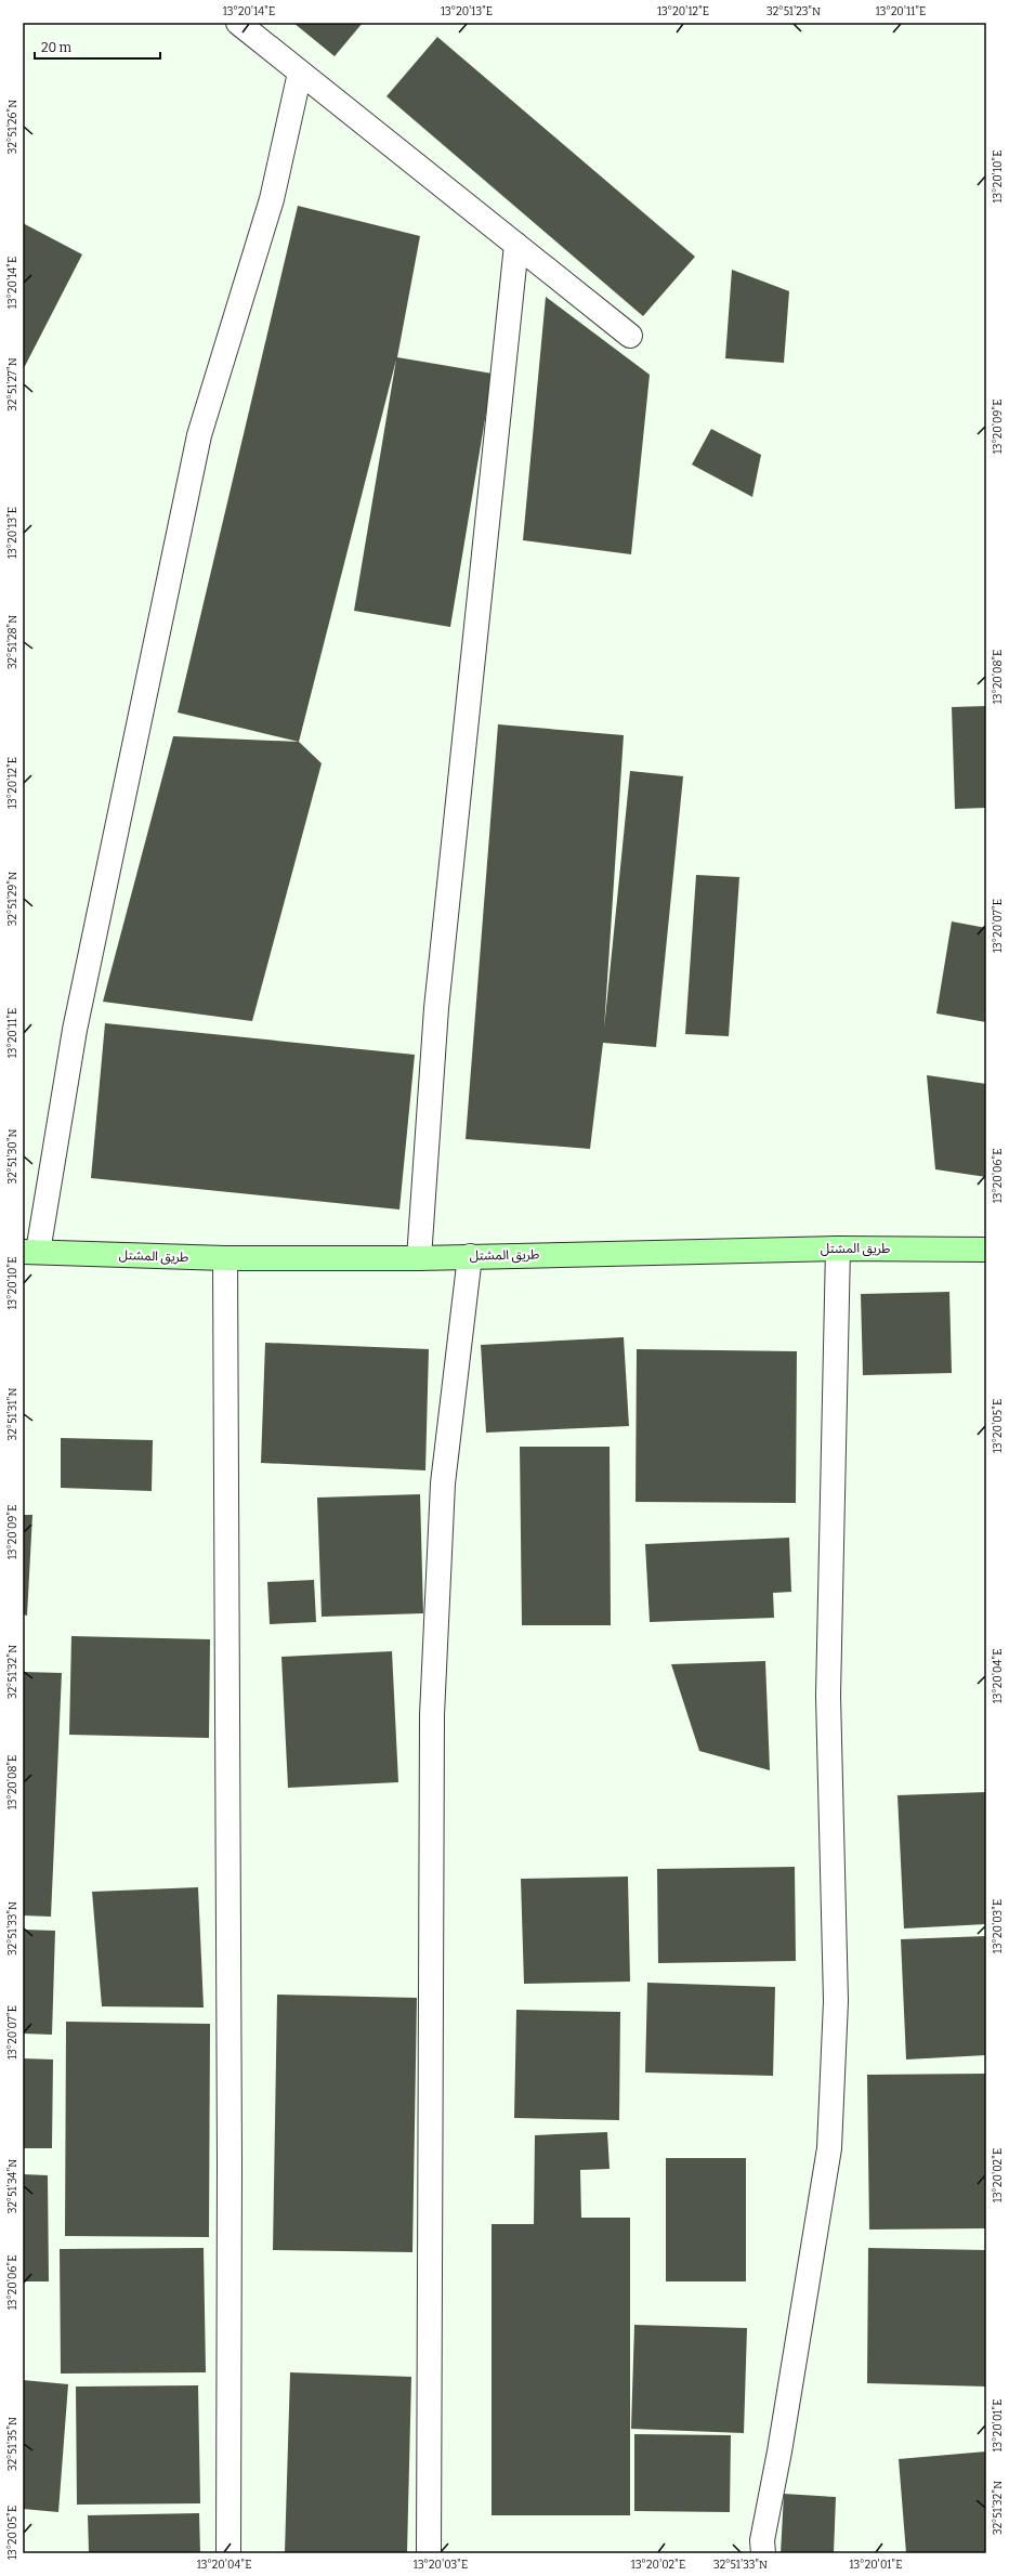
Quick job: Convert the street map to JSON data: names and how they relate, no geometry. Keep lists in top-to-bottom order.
{
  "streets": {
    "main road": ["طريق المشتل"]
  },
  "scale_bar": "20 m",
  "coordinates": [
    "13°20'14\"E",
    "13°20'13\"E",
    "13°20'12\"E",
    "32°51'23\"N",
    "13°20'11\"E",
    "32°51'26\"N",
    "13°20'10\"E",
    "32°51'27\"N",
    "13°20'09\"E",
    "32°51'28\"N",
    "13°20'08\"E",
    "32°51'29\"N",
    "13°20'07\"E",
    "32°51'30\"N",
    "13°20'06\"E",
    "32°51'31\"N",
    "13°20'05\"E",
    "32°51'32\"N",
    "13°20'04\"E",
    "13°20'03\"E",
    "32°51'33\"N",
    "13°20'02\"E",
    "32°51'34\"N",
    "13°20'01\"E",
    "32°51'35\"N"
  ]
}
